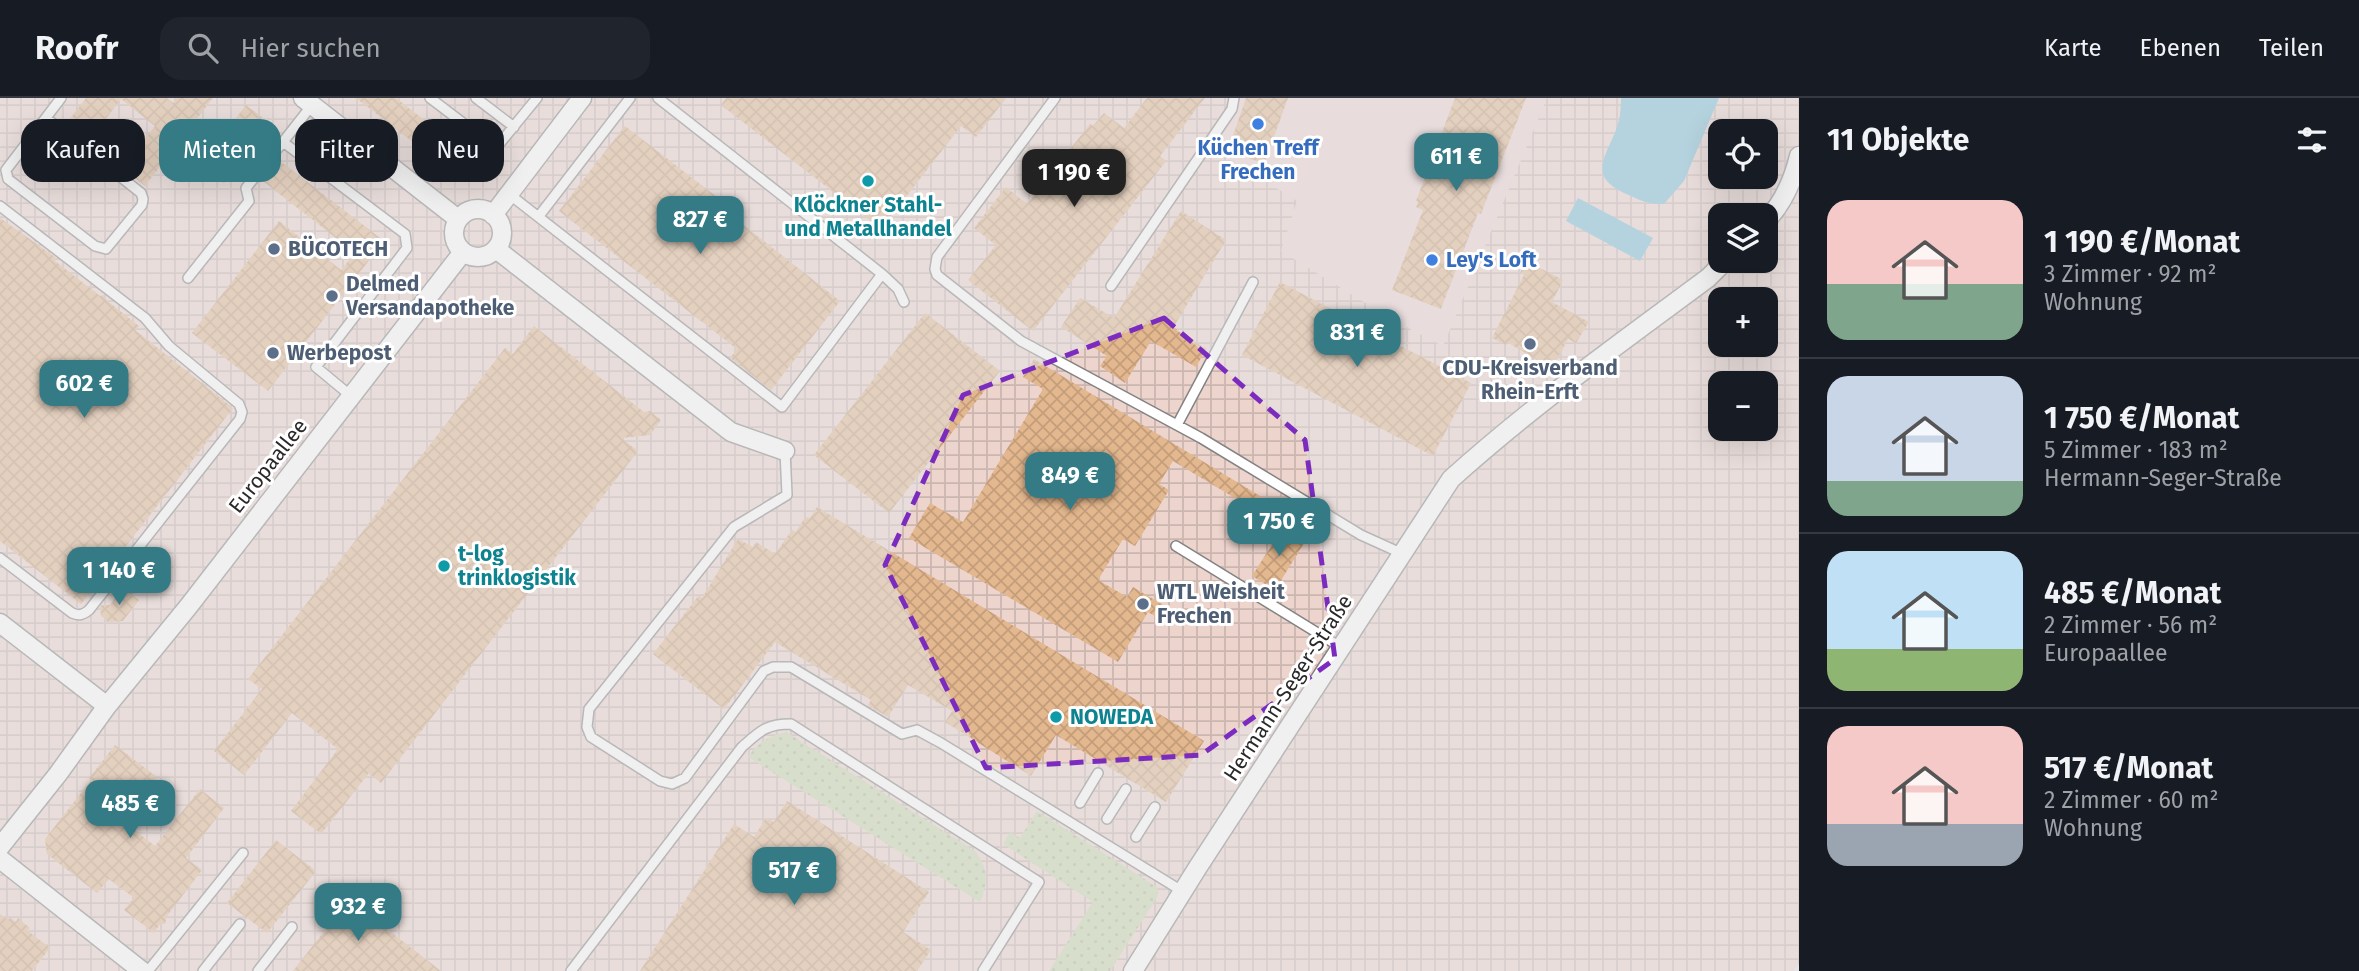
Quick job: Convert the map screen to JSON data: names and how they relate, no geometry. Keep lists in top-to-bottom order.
{
  "streets": {
    "street": ["Europaallee", "Hermann-Seger-Straße"]
  },
  "places": [
    "Küchen Treff Frechen",
    "Klöckner Stahl- und Metallhandel",
    "BÜCOTECH",
    "Ley's Loft",
    "Delmed Versandapotheke",
    "CDU-Kreisverband Rhein-Erft",
    "Werbepost",
    "t-log trinklogistik",
    "WTL Weisheit Frechen",
    "NOWEDA"
  ],
  "page": {
    "header": "Roofr",
    "search": "Hier suchen",
    "nav": ["Karte", "Ebenen", "Teilen"],
    "heading": "11 Objekte",
    "map_buttons": ["+", "−"],
    "chip": [
      "Kaufen",
      "Mieten",
      "Filter",
      "Neu"
    ],
    "price": [
      "611 €",
      "1 190 €",
      "827 €",
      "831 €",
      "602 €",
      "849 €",
      "1 750 €",
      "1 140 €",
      "485 €",
      "517 €",
      "932 €"
    ],
    "list": [
      {
        "name": "1 190 €/Monat",
        "note": "3 Zimmer · 92 m² · Wohnung"
      },
      {
        "name": "1 750 €/Monat",
        "note": "5 Zimmer · 183 m² · Hermann-Seger-Straße"
      },
      {
        "name": "485 €/Monat",
        "note": "2 Zimmer · 56 m² · Europaallee"
      },
      {
        "name": "517 €/Monat",
        "note": "2 Zimmer · 60 m² · Wohnung"
      }
    ]
  }
}
